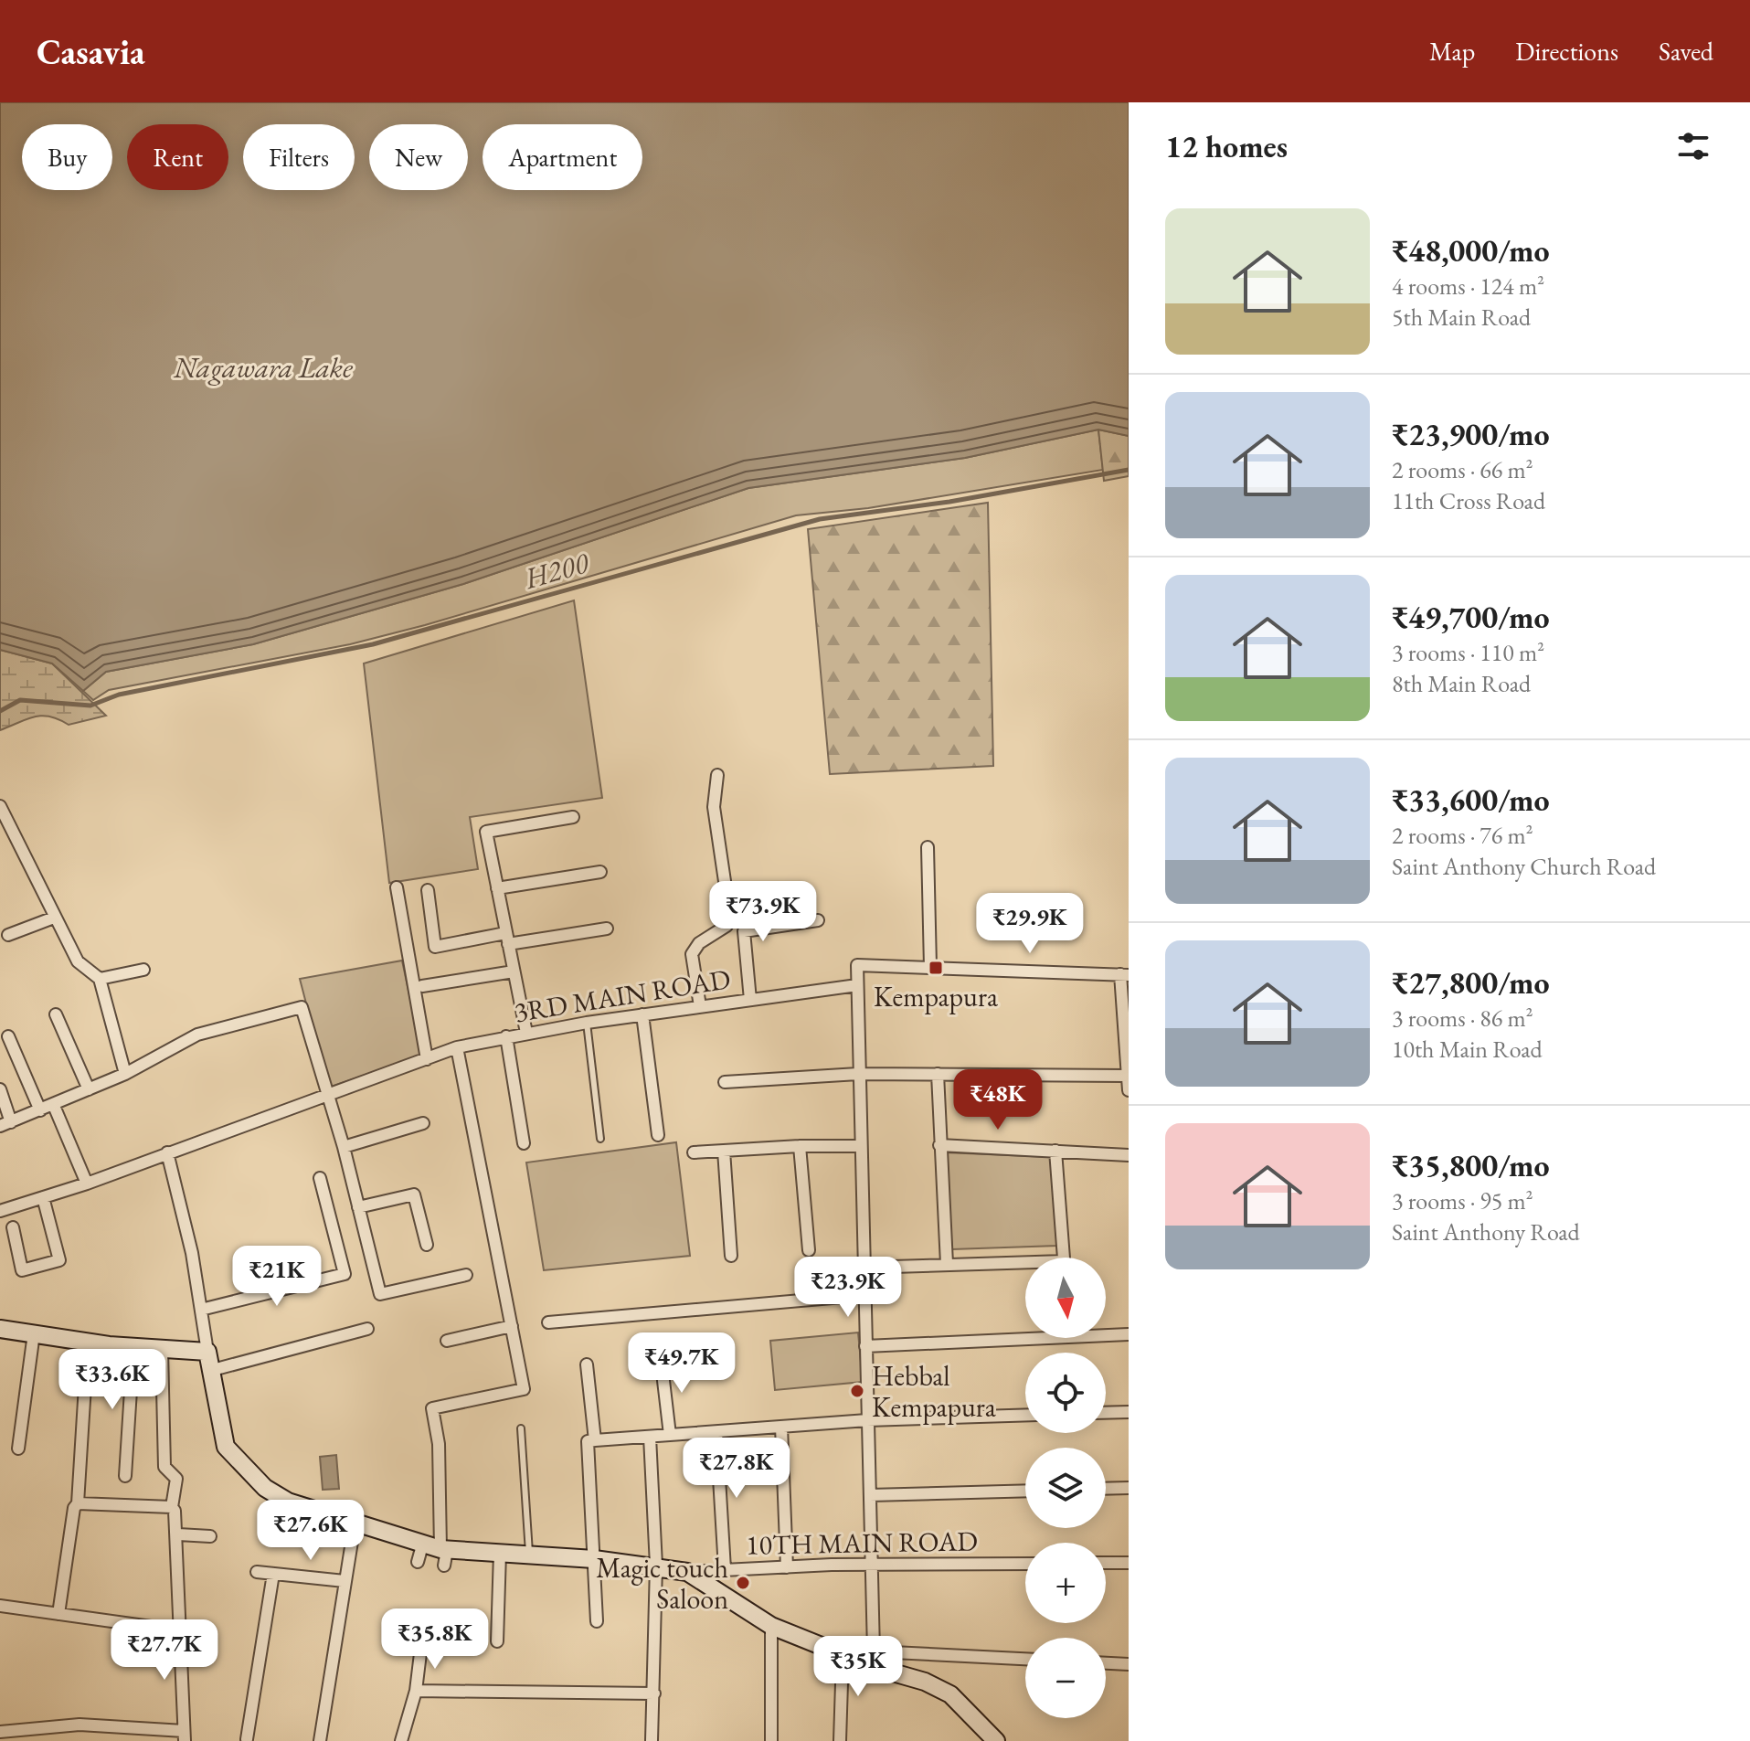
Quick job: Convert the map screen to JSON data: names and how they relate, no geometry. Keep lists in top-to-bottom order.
{
  "streets": {
    "street": ["3RD MAIN ROAD", "10TH MAIN ROAD"]
  },
  "water": ["Nagawara Lake", "H200"],
  "places": {
    "transit": ["Kempapura"],
    "other": ["Hebbal Kempapura", "Magic touch Saloon"]
  },
  "north": "bottom",
  "page": {
    "header": "Casavia",
    "nav": ["Map", "Directions", "Saved"],
    "heading": "12 homes",
    "chip": [
      "Buy",
      "Rent",
      "Filters",
      "New",
      "Apartment"
    ],
    "list": [
      {
        "name": "₹48,000/mo",
        "note": "4 rooms · 124 m² · 5th Main Road"
      },
      {
        "name": "₹23,900/mo",
        "note": "2 rooms · 66 m² · 11th Cross Road"
      },
      {
        "name": "₹49,700/mo",
        "note": "3 rooms · 110 m² · 8th Main Road"
      },
      {
        "name": "₹33,600/mo",
        "note": "2 rooms · 76 m² · Saint Anthony Church Road"
      },
      {
        "name": "₹27,800/mo",
        "note": "3 rooms · 86 m² · 10th Main Road"
      },
      {
        "name": "₹35,800/mo",
        "note": "3 rooms · 95 m² · Saint Anthony Road"
      }
    ],
    "price": [
      "₹73.9K",
      "₹29.9K",
      "₹48K",
      "₹21K",
      "₹23.9K",
      "₹49.7K",
      "₹33.6K",
      "₹27.8K",
      "₹27.6K",
      "₹35.8K",
      "₹27.7K",
      "₹35K"
    ],
    "map_buttons": ["+", "−"]
  }
}
